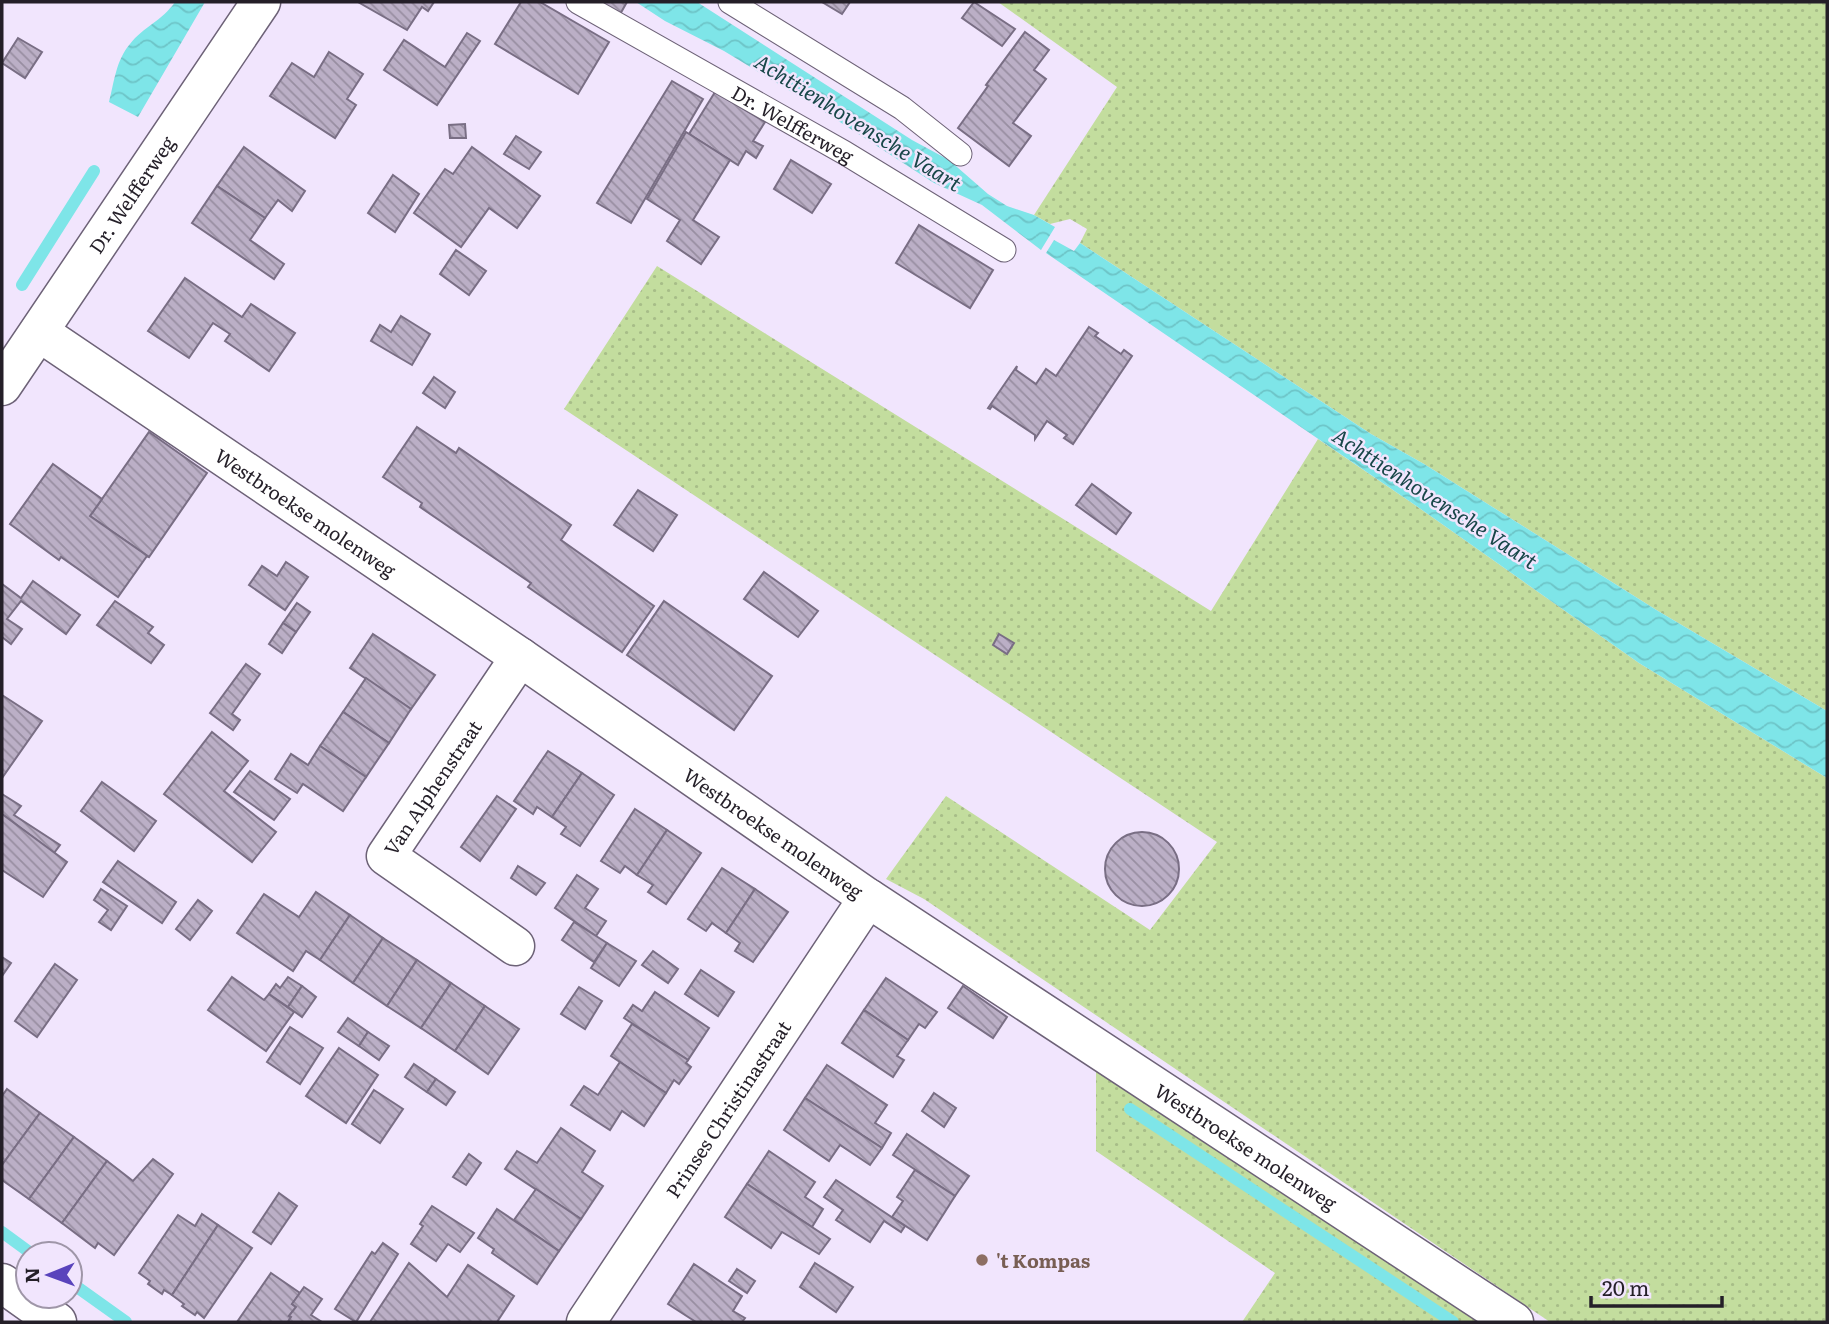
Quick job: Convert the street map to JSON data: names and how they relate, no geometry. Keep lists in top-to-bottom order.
{
  "streets": {
    "street": [
      "Dr. Welfferweg",
      "Westbroekse molenweg",
      "Van Alphenstraat",
      "Prinses Christinastraat"
    ]
  },
  "crossings": [
    ["Dr. Welfferweg", "Westbroekse molenweg"],
    ["Westbroekse molenweg", "Van Alphenstraat"],
    ["Westbroekse molenweg", "Prinses Christinastraat"]
  ],
  "water": ["Achttienhovensche Vaart"],
  "places": ["'t Kompas"],
  "scale_bar": "20 m",
  "north": "left"
}
